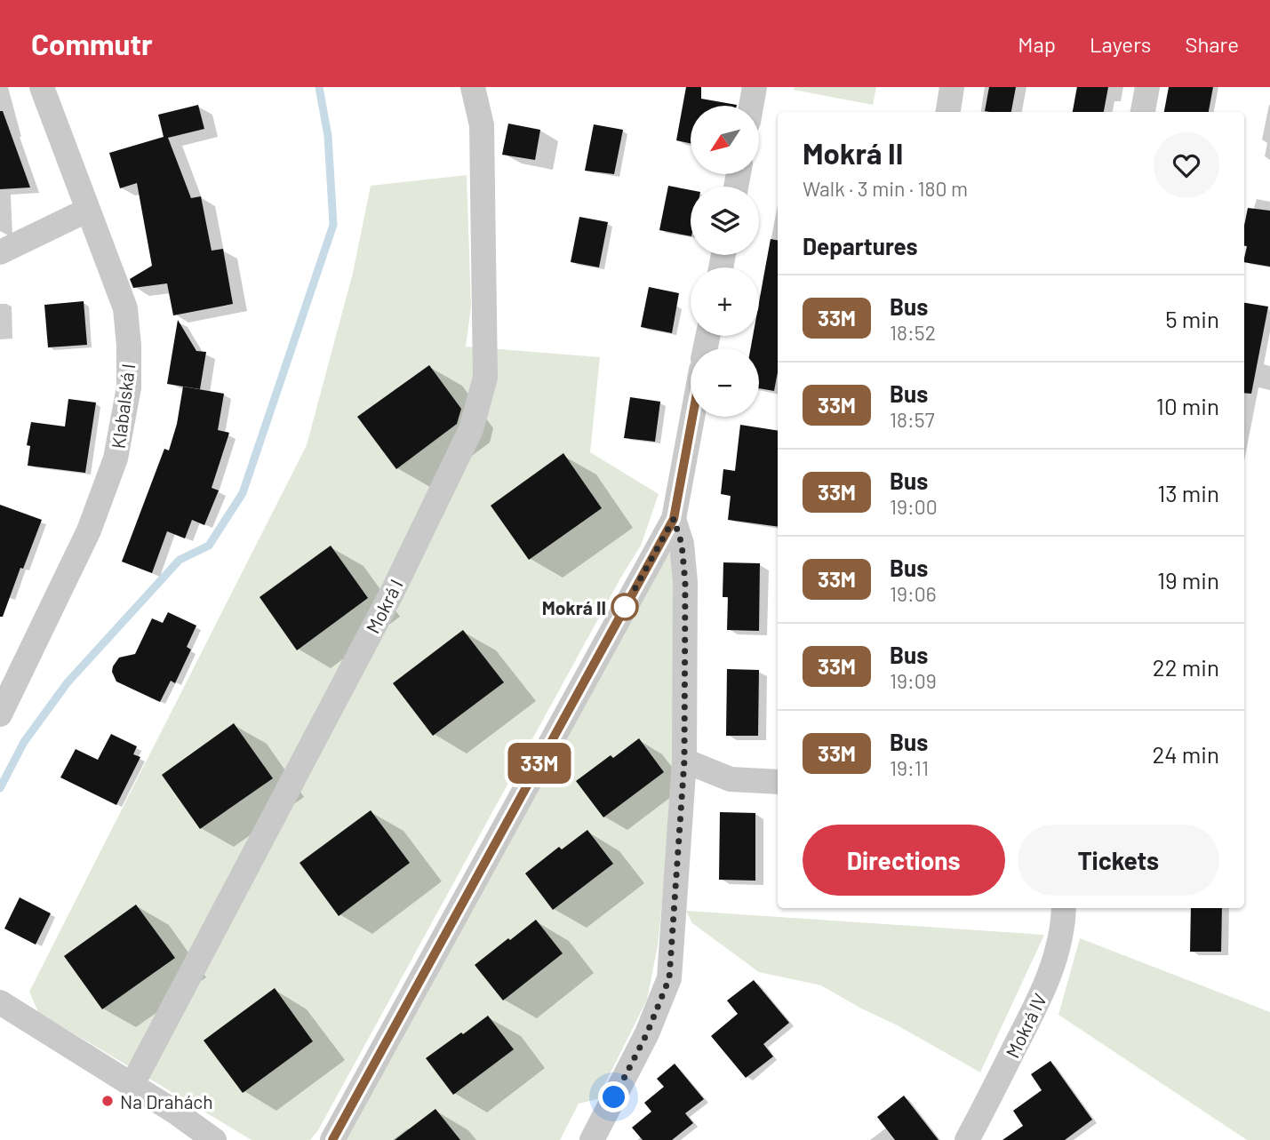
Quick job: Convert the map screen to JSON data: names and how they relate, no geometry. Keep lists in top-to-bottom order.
{
  "streets": {
    "street": ["Klabalská I", "Mokrá I", "Mokrá IV"]
  },
  "places": ["Mokrá II", "Na Drahách"],
  "lines": ["bus line 33M"],
  "north": "bottom left",
  "page": {
    "header": "Commutr",
    "nav": ["Map", "Layers", "Share"],
    "on_map": "33M",
    "map_buttons": ["+", "−"],
    "heading": [
      ["Mokrá II", "Walk · 3 min · 180 m"],
      "Departures"
    ],
    "list": [
      {
        "mark": "33M",
        "name": "Bus",
        "note": "18:52",
        "value": "5 min"
      },
      {
        "mark": "33M",
        "name": "Bus",
        "note": "18:57",
        "value": "10 min"
      },
      {
        "mark": "33M",
        "name": "Bus",
        "note": "19:00",
        "value": "13 min"
      },
      {
        "mark": "33M",
        "name": "Bus",
        "note": "19:06",
        "value": "19 min"
      },
      {
        "mark": "33M",
        "name": "Bus",
        "note": "19:09",
        "value": "22 min"
      },
      {
        "mark": "33M",
        "name": "Bus",
        "note": "19:11",
        "value": "24 min"
      }
    ],
    "buttons": ["Directions", "Tickets"]
  }
}
